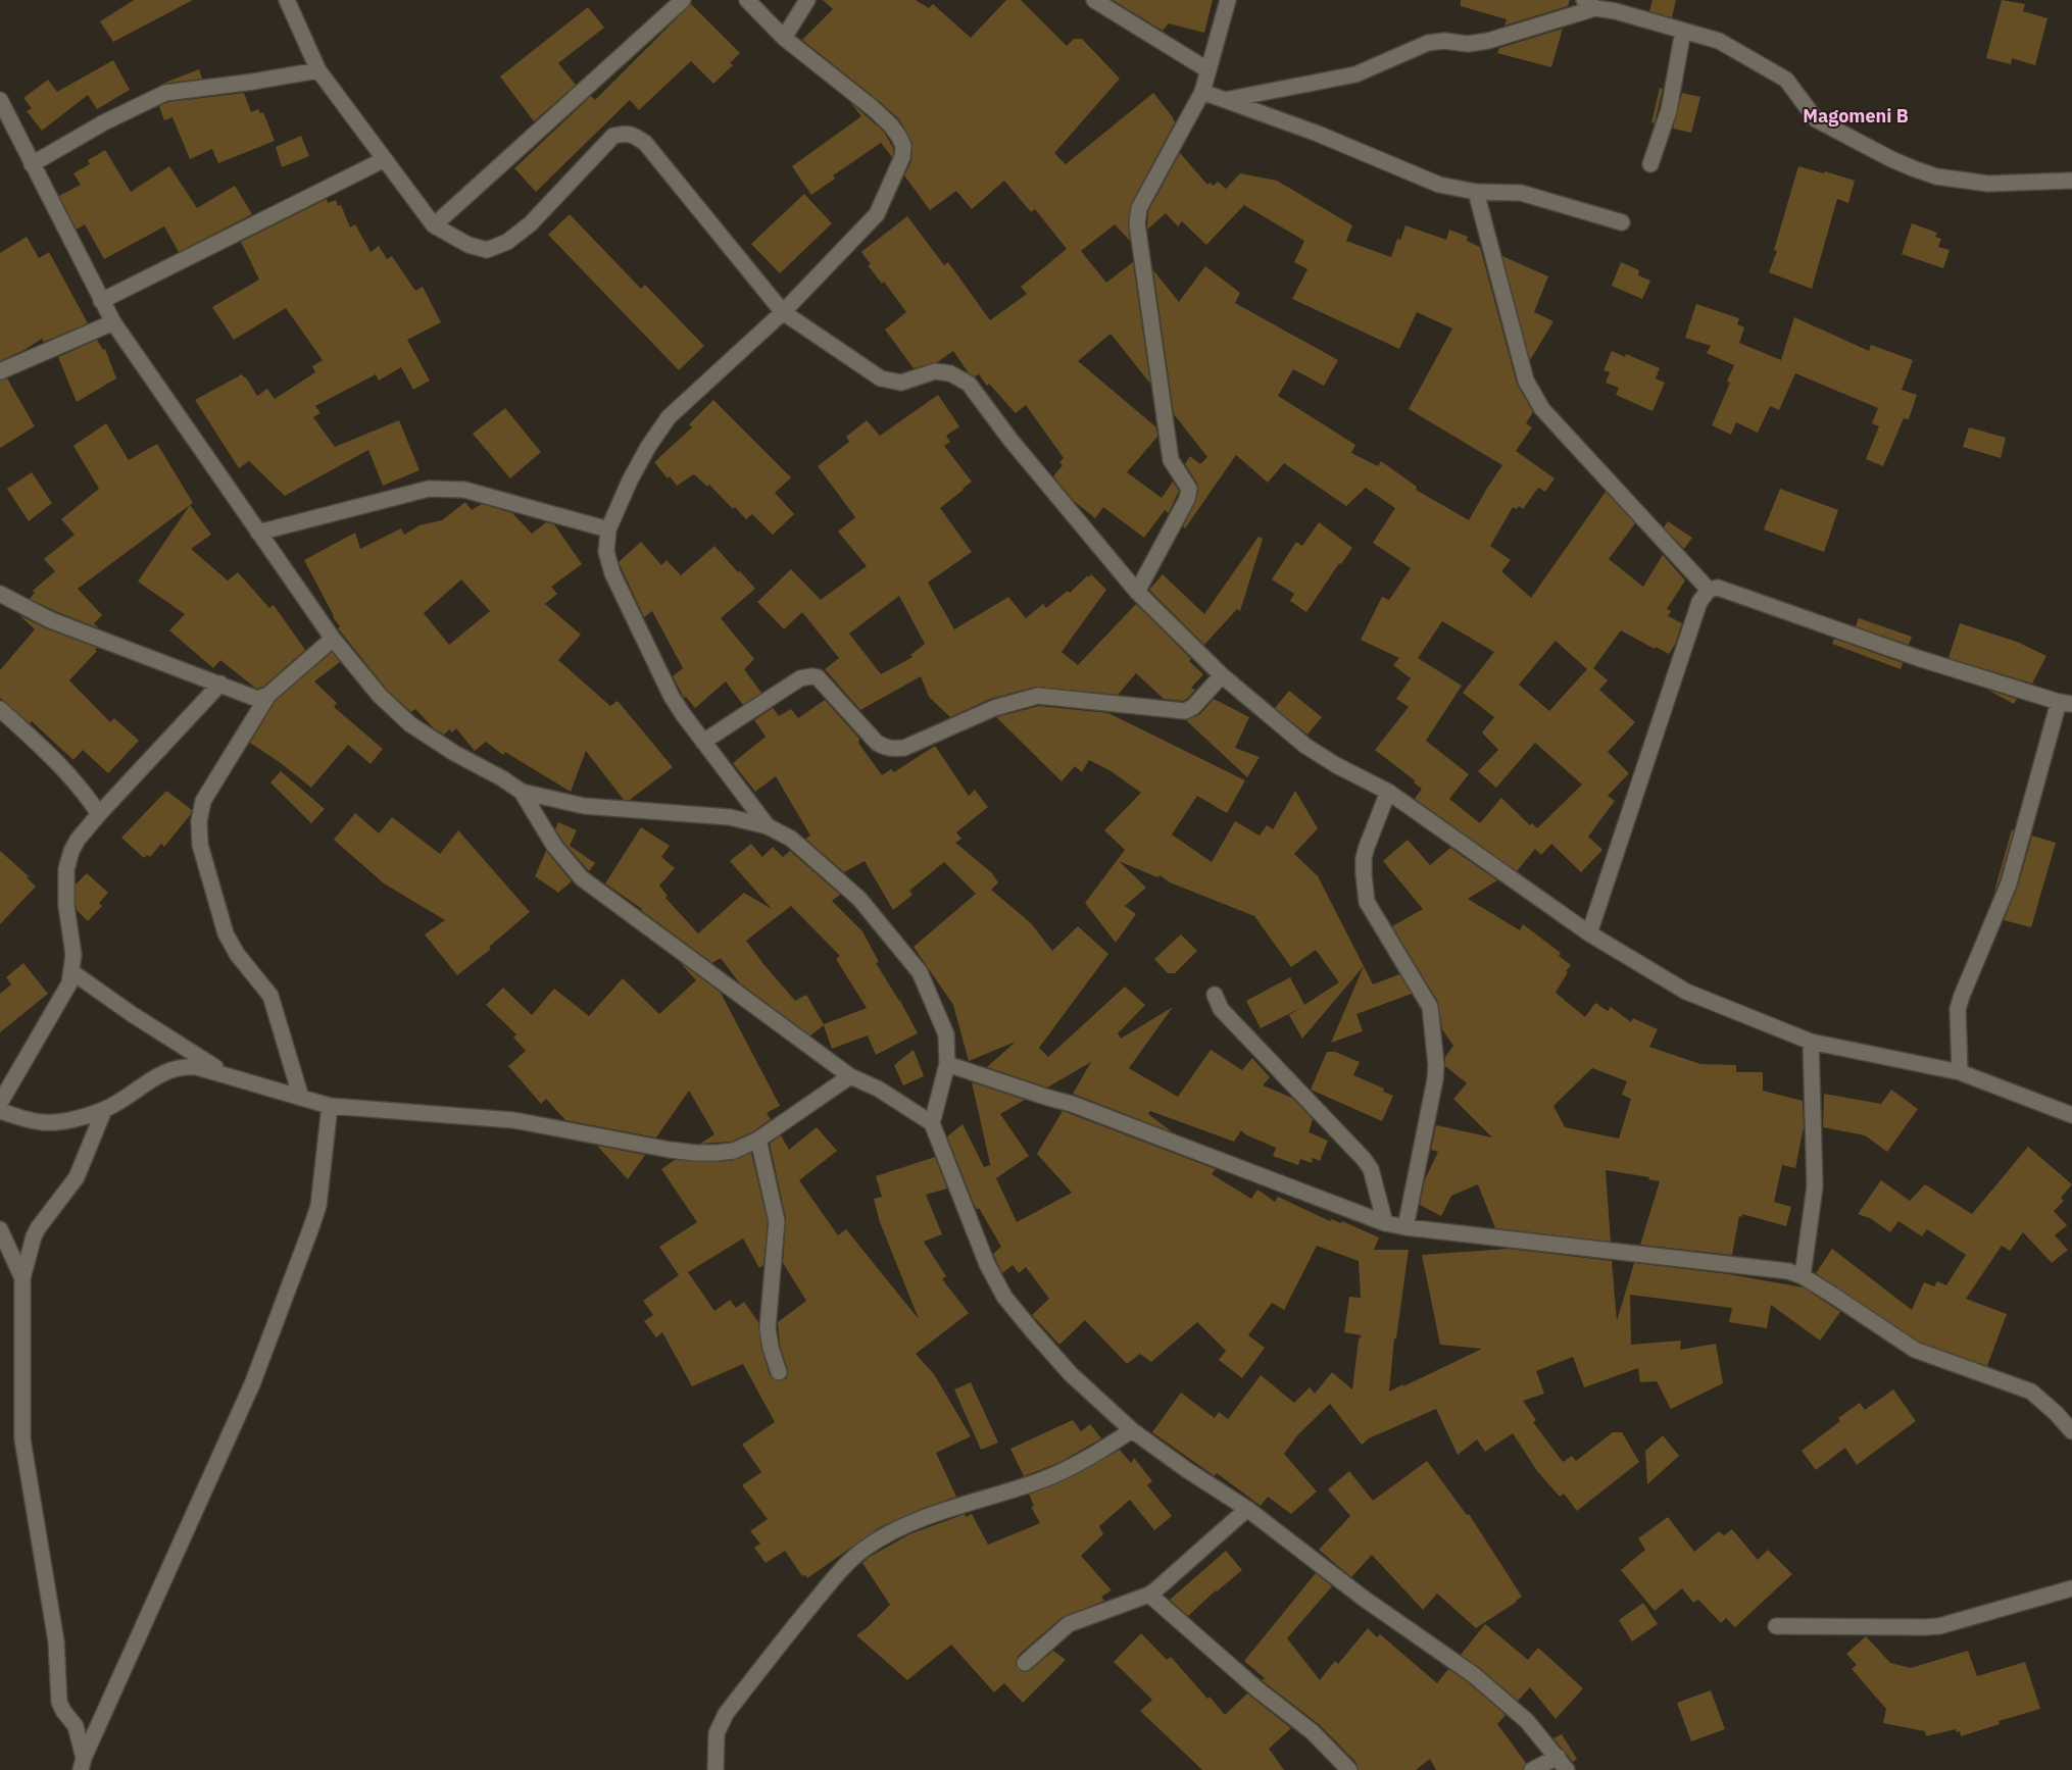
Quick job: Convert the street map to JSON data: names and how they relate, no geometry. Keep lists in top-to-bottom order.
{
  "districts": ["Magomeni B"]
}
